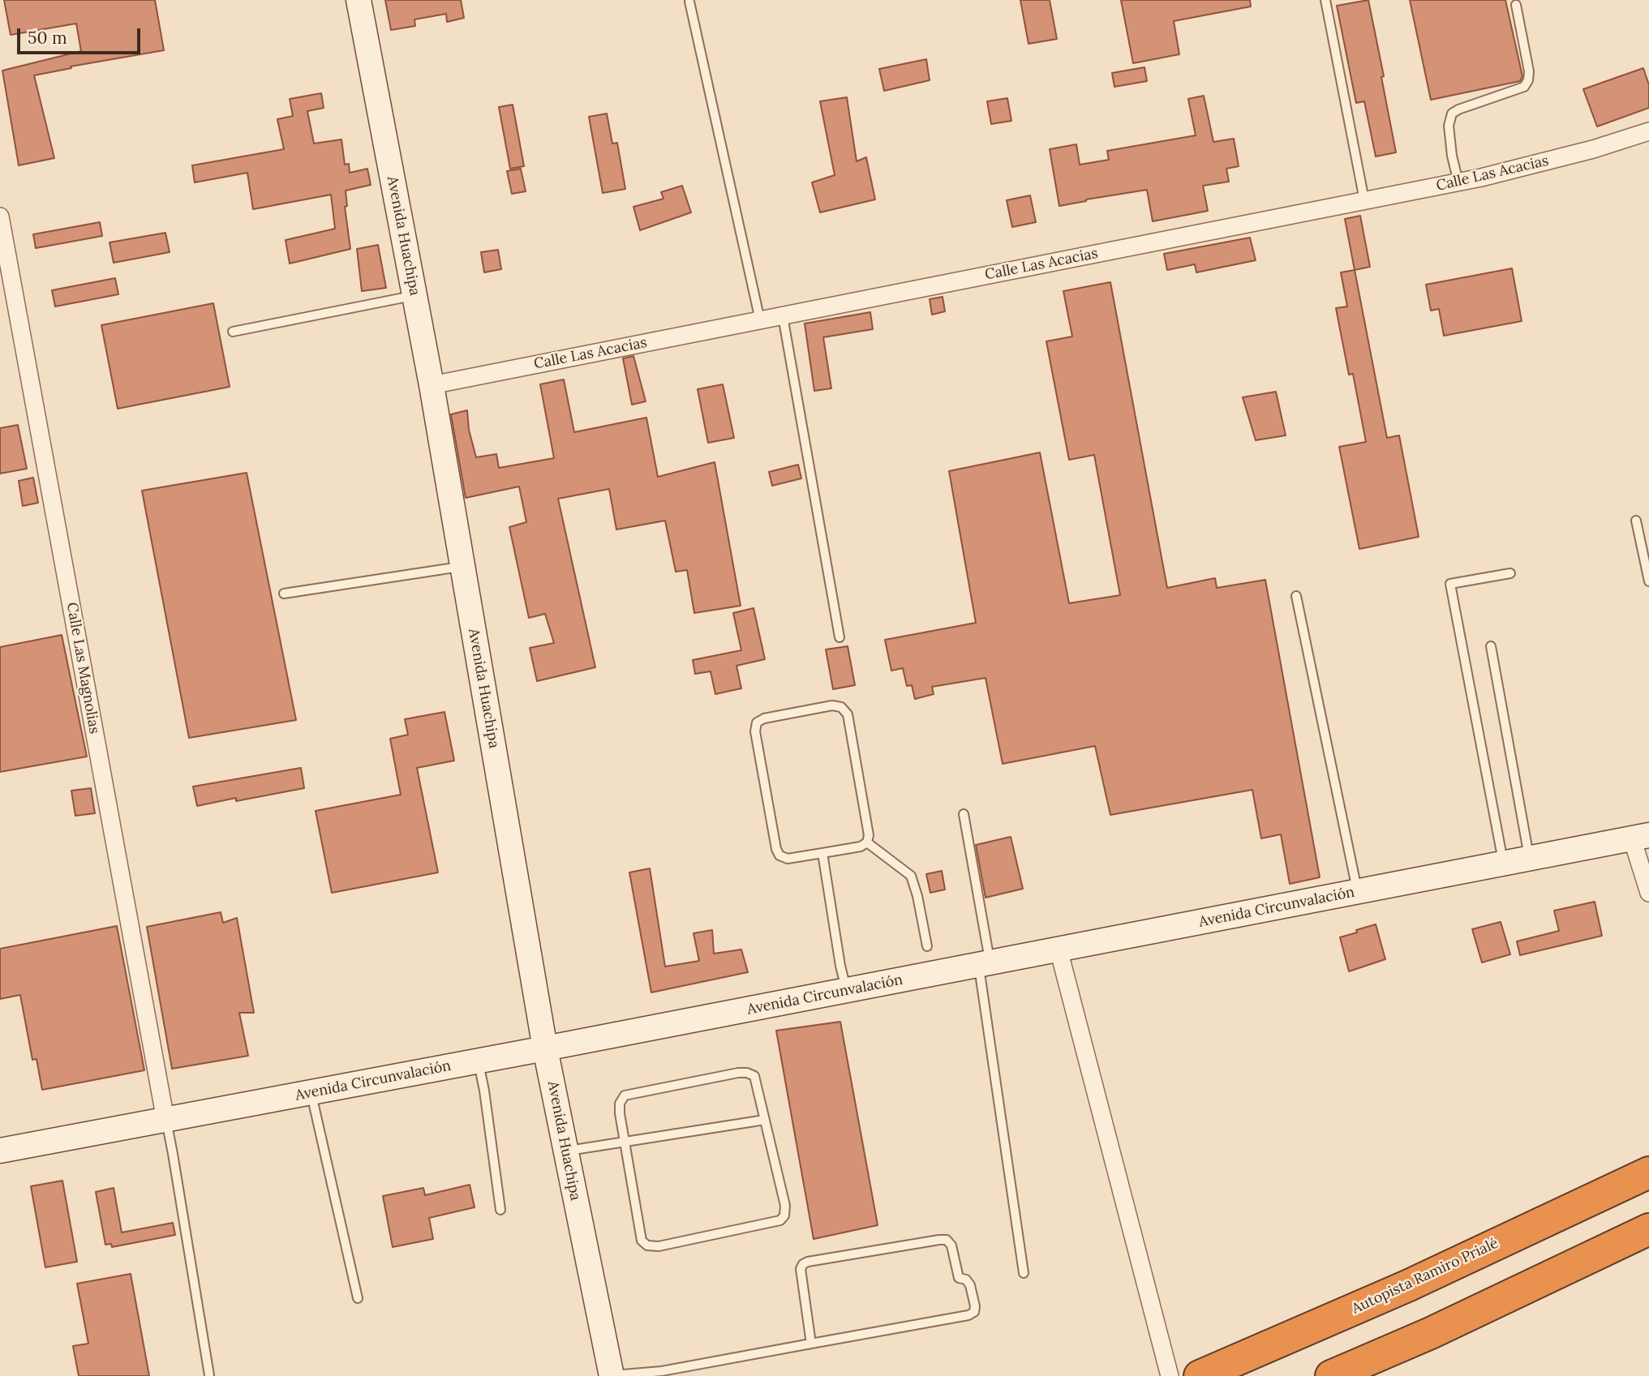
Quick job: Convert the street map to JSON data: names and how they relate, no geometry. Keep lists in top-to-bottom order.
{
  "streets": {
    "highway": ["Autopista Ramiro Prialé"],
    "street": [
      "Calle Las Acacias",
      "Avenida Huachipa",
      "Calle Las Magnolias",
      "Avenida Circunvalación"
    ]
  },
  "crossings": [
    ["Calle Las Acacias", "Avenida Huachipa"],
    ["Avenida Huachipa", "Avenida Circunvalación"],
    ["Calle Las Magnolias", "Avenida Circunvalación"]
  ],
  "scale_bar": "50 m"
}
